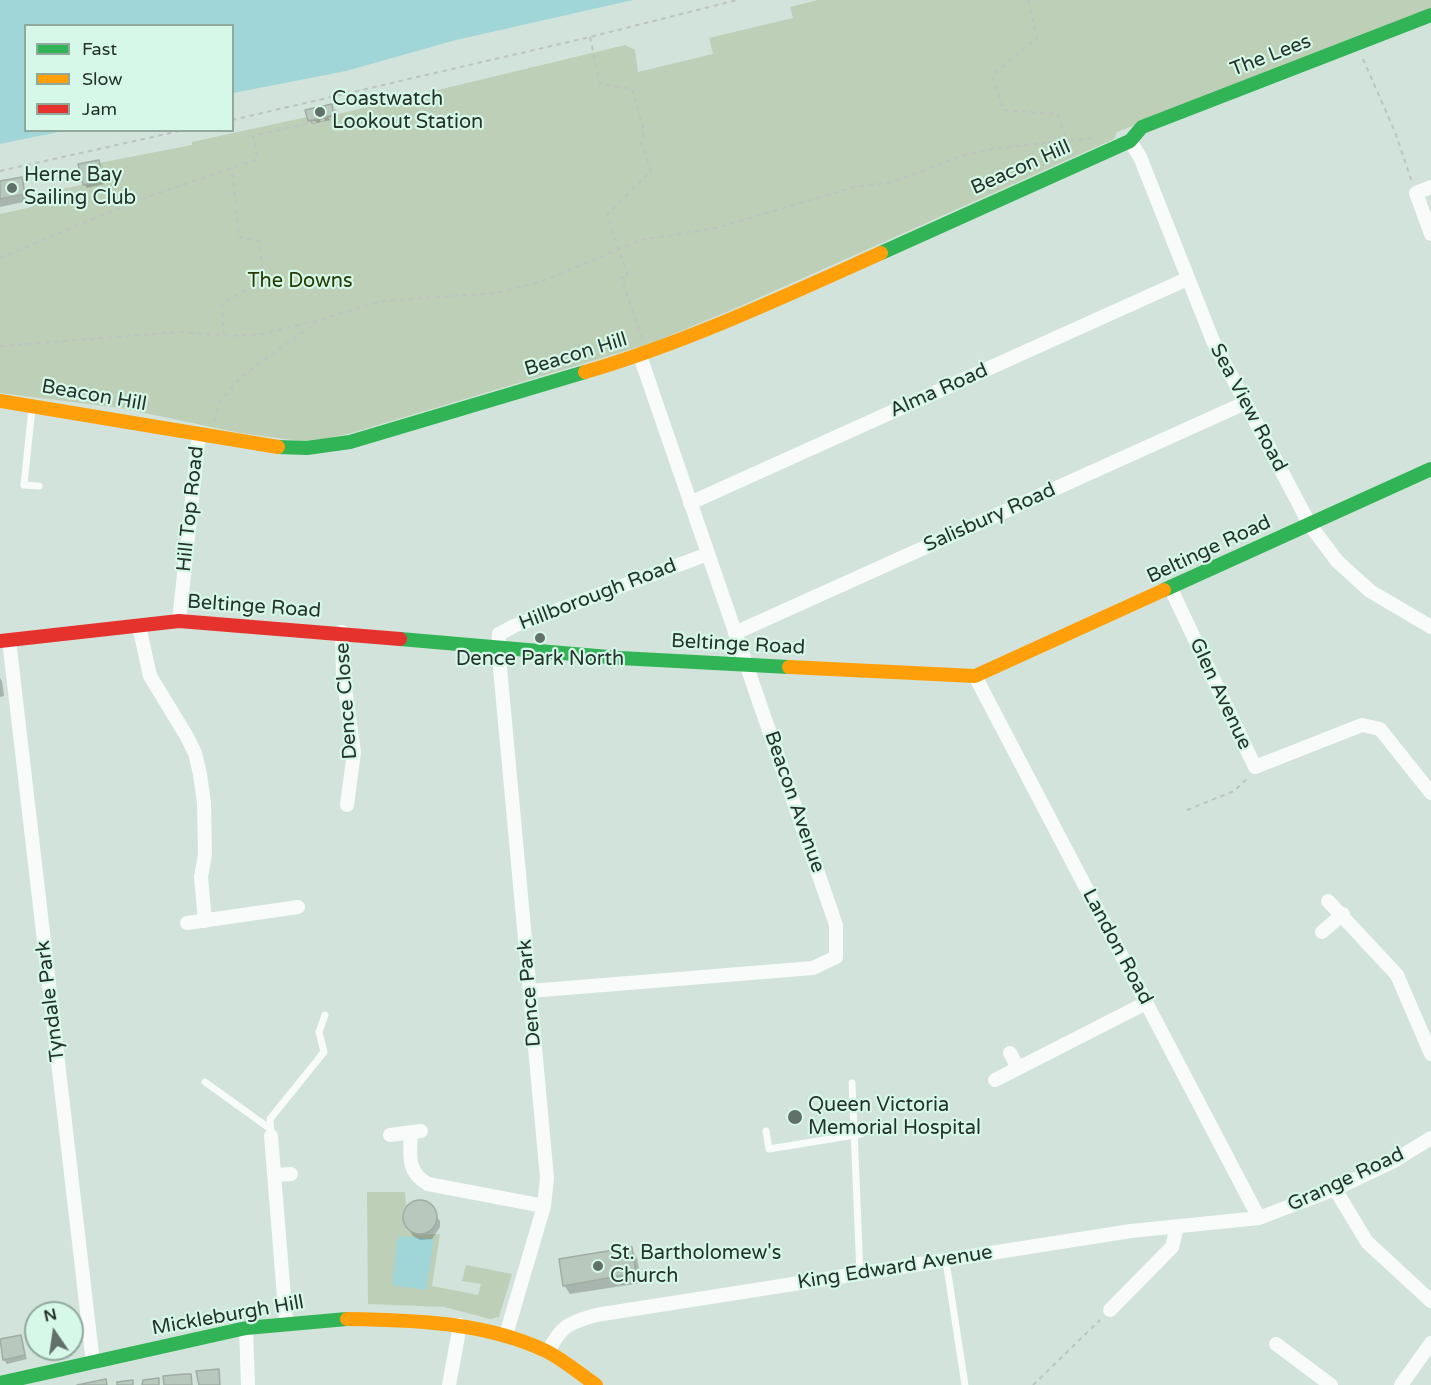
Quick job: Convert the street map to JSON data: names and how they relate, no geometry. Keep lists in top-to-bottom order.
{
  "streets": {
    "street": [
      "The Lees",
      "Beacon Hill",
      "Alma Road",
      "Sea View Road",
      "Hill Top Road",
      "Salisbury Road",
      "Beltinge Road",
      "Hillborough Road",
      "Glen Avenue",
      "Dence Close",
      "Beacon Avenue",
      "Landon Road",
      "Dence Park",
      "Tyndale Park",
      "Grange Road",
      "King Edward Avenue",
      "Mickleburgh Hill"
    ]
  },
  "crossings": [
    ["The Lees", "Beacon Hill"],
    ["The Lees", "Sea View Road"],
    ["Beacon Hill", "Sea View Road"],
    ["Beacon Hill", "Hill Top Road"],
    ["Beacon Hill", "Beacon Avenue"],
    ["Alma Road", "Sea View Road"],
    ["Alma Road", "Beacon Avenue"],
    ["Sea View Road", "Salisbury Road"],
    ["Sea View Road", "Beltinge Road"],
    ["Hill Top Road", "Beltinge Road"],
    ["Salisbury Road", "Beacon Avenue"],
    ["Beltinge Road", "Hillborough Road"],
    ["Beltinge Road", "Glen Avenue"],
    ["Beltinge Road", "Dence Close"],
    ["Beltinge Road", "Beacon Avenue"],
    ["Beltinge Road", "Landon Road"],
    ["Beltinge Road", "Dence Park"],
    ["Beltinge Road", "Tyndale Park"],
    ["Hillborough Road", "Beacon Avenue"],
    ["Hillborough Road", "Dence Park"],
    ["Beacon Avenue", "Dence Park"],
    ["Landon Road", "Grange Road"],
    ["Landon Road", "King Edward Avenue"],
    ["Dence Park", "Mickleburgh Hill"],
    ["Tyndale Park", "Mickleburgh Hill"],
    ["Grange Road", "King Edward Avenue"],
    ["King Edward Avenue", "Mickleburgh Hill"]
  ],
  "parks": ["The Downs"],
  "places": [
    "Coastwatch Lookout Station",
    "Herne Bay Sailing Club",
    "Dence Park North",
    "Queen Victoria Memorial Hospital",
    "St. Bartholomew's Church"
  ],
  "legend": ["Fast", "Slow", "Jam"],
  "north": "top"
}
